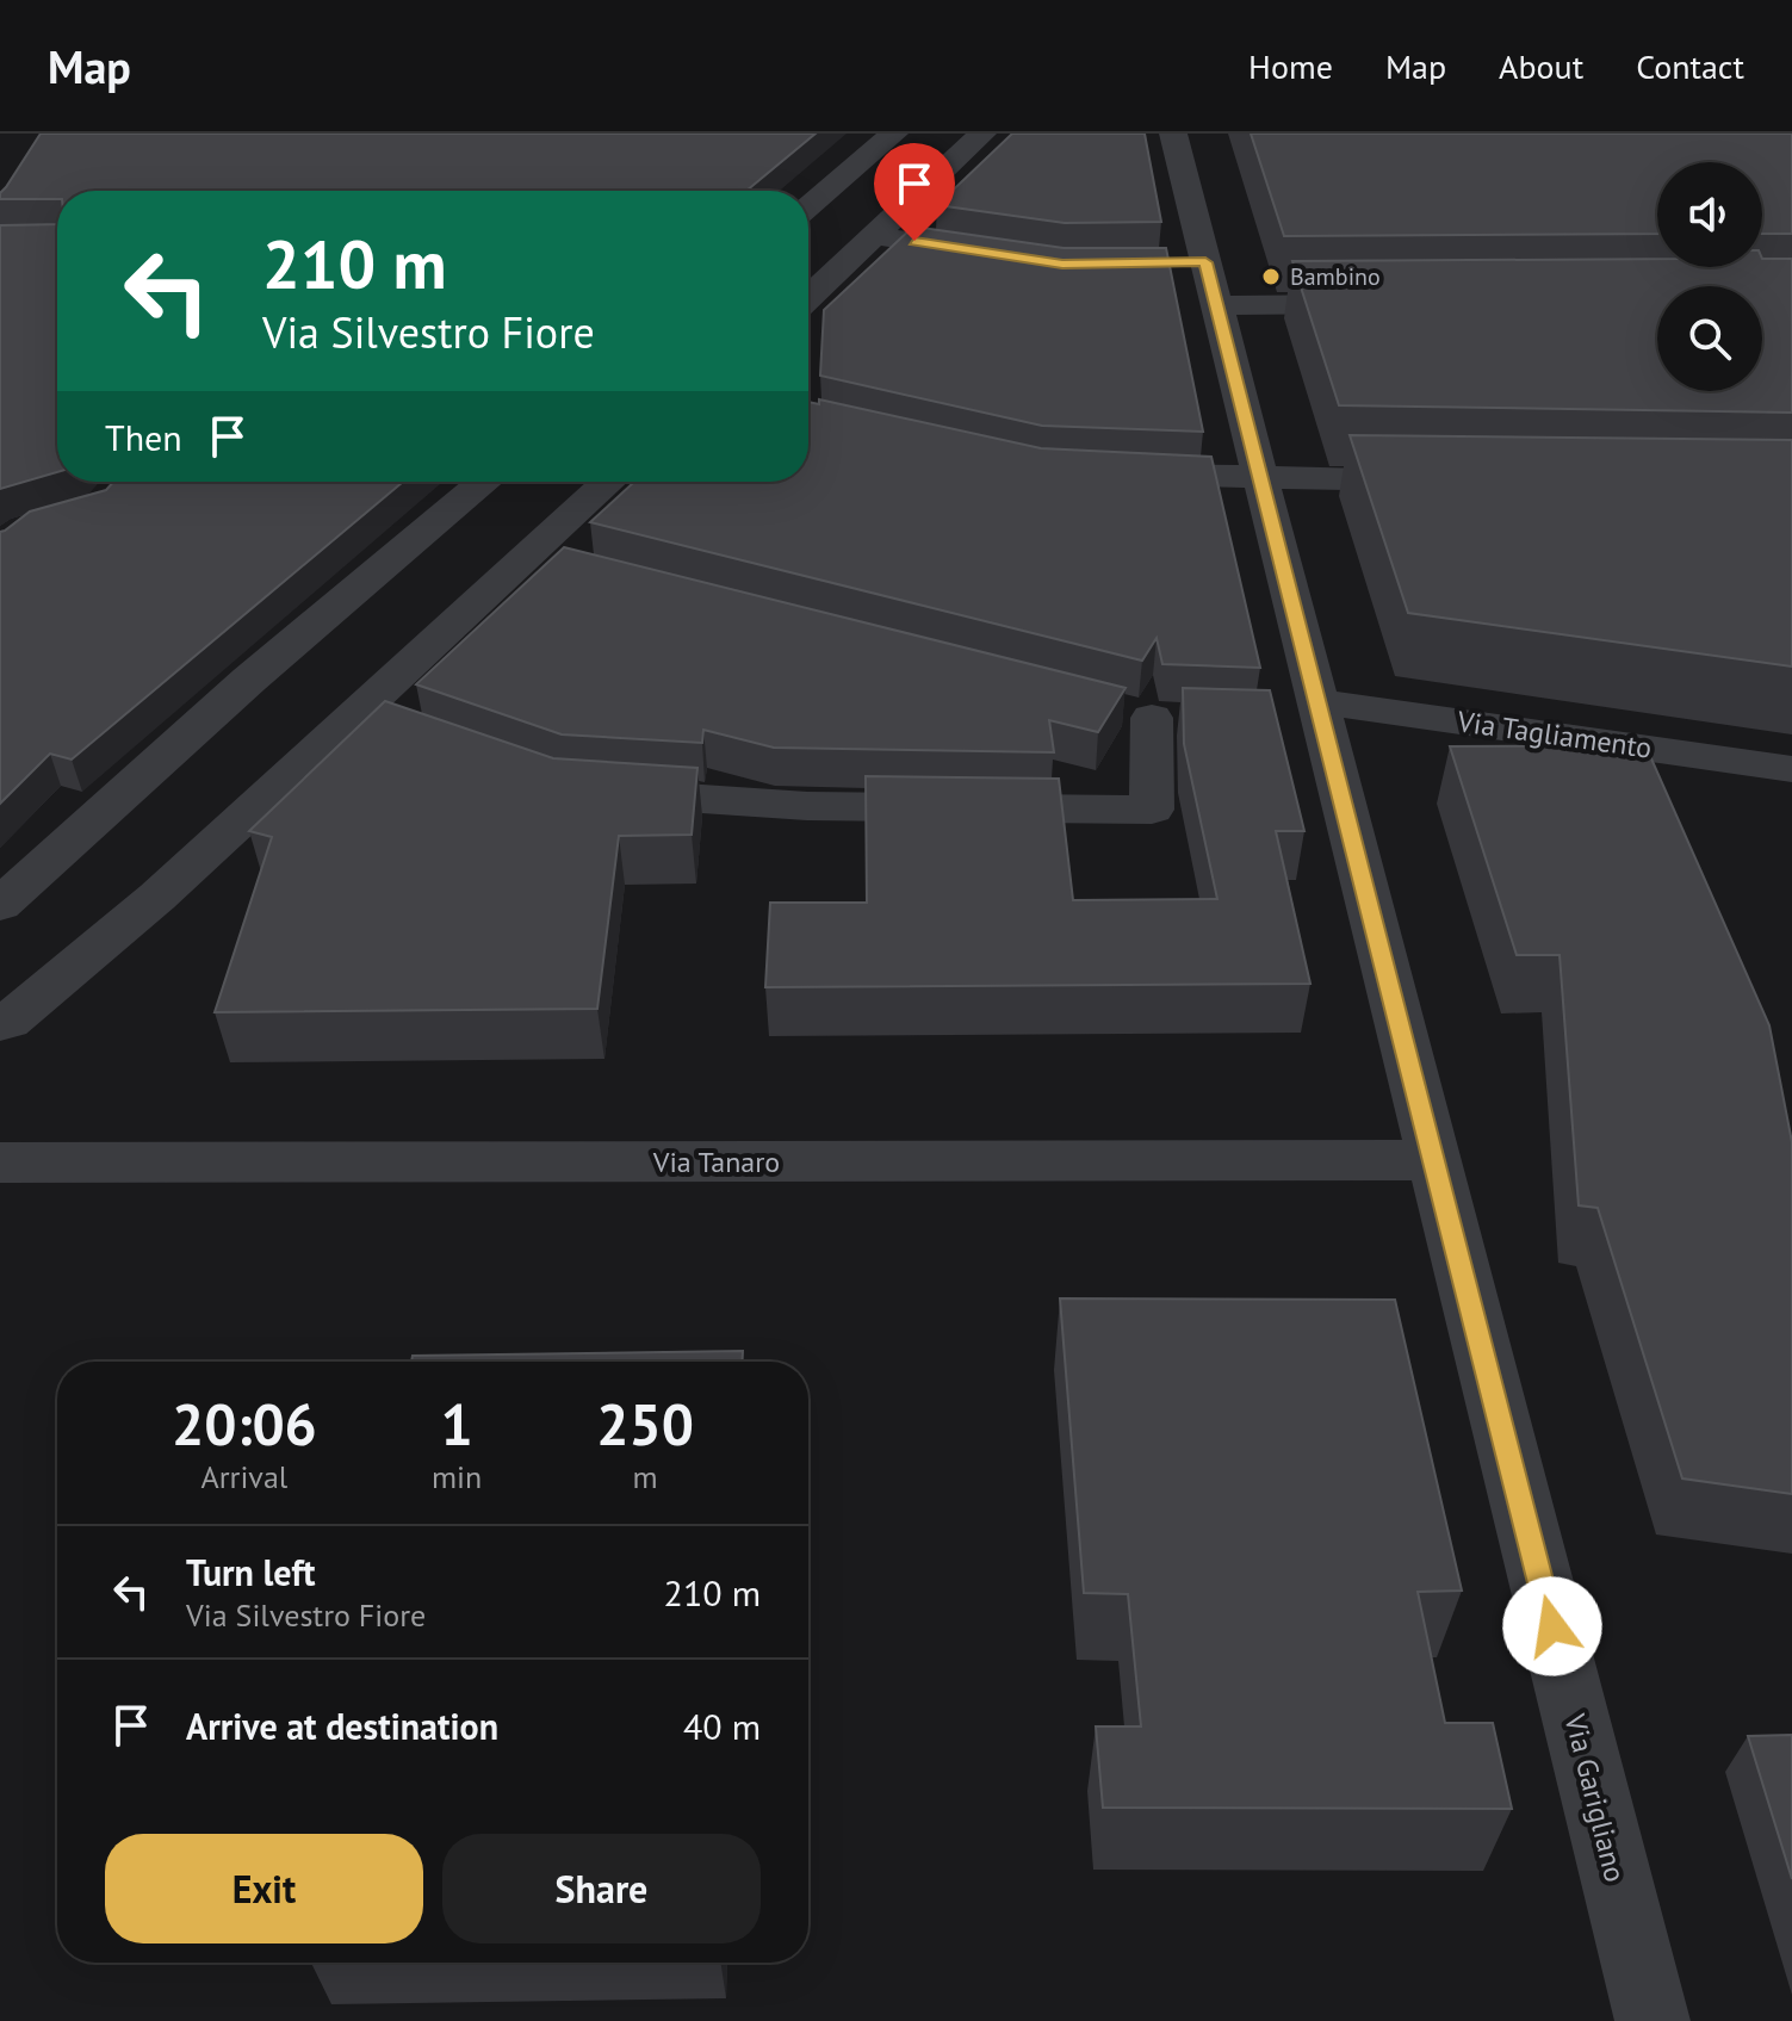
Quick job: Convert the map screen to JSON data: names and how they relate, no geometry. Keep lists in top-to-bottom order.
{
  "streets": {
    "street": ["Via Tagliamento", "Via Tanaro", "Via Garigliano"]
  },
  "crossings": [
    ["Via Tagliamento", "Via Garigliano"],
    ["Via Tanaro", "Via Garigliano"]
  ],
  "places": ["Bambino"],
  "page": {
    "header": "Map",
    "nav": [
      "Home",
      "Map",
      "About",
      "Contact"
    ],
    "turn": ["210 m", "Via Silvestro Fiore"],
    "then": "Then",
    "eta": [
      "20:06",
      "Arrival",
      "1",
      "min",
      "250",
      "m"
    ],
    "list": [
      {
        "name": "Turn left",
        "note": "Via Silvestro Fiore",
        "value": "210 m"
      },
      {
        "name": "Arrive at destination",
        "value": "40 m"
      }
    ],
    "buttons": ["Exit", "Share"]
  }
}
